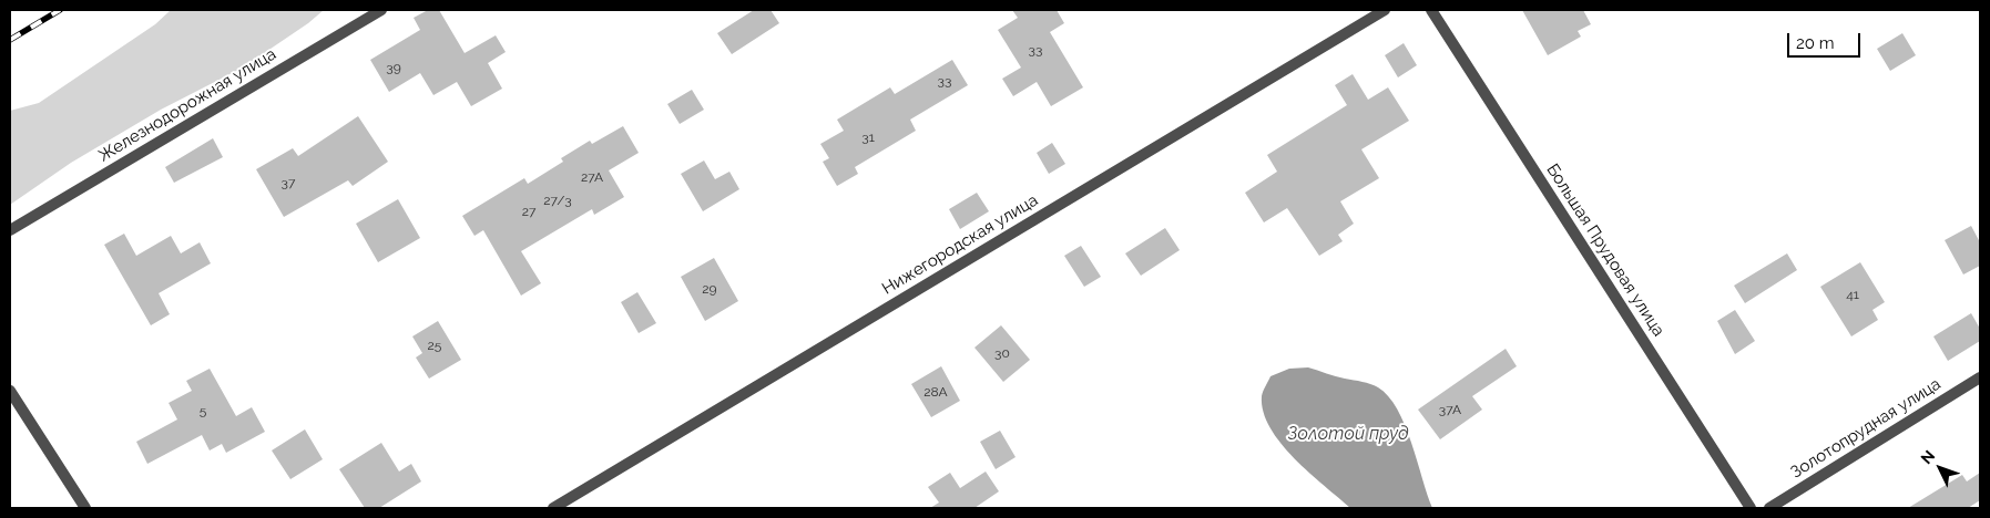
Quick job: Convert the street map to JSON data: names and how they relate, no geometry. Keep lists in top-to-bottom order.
{
  "streets": {
    "street": [
      "Железнодорожная улица",
      "Нижегородская улица",
      "Большая Прудовая улица",
      "Золотопрудная улица"
    ]
  },
  "water": ["Золотой пруд"],
  "house_numbers": [
    "33",
    "39",
    "33",
    "31",
    "27А",
    "37",
    "27/3",
    "27",
    "29",
    "41",
    "25",
    "30",
    "28А",
    "37А",
    "5"
  ],
  "scale_bar": "20 m",
  "north": "top left"
}
